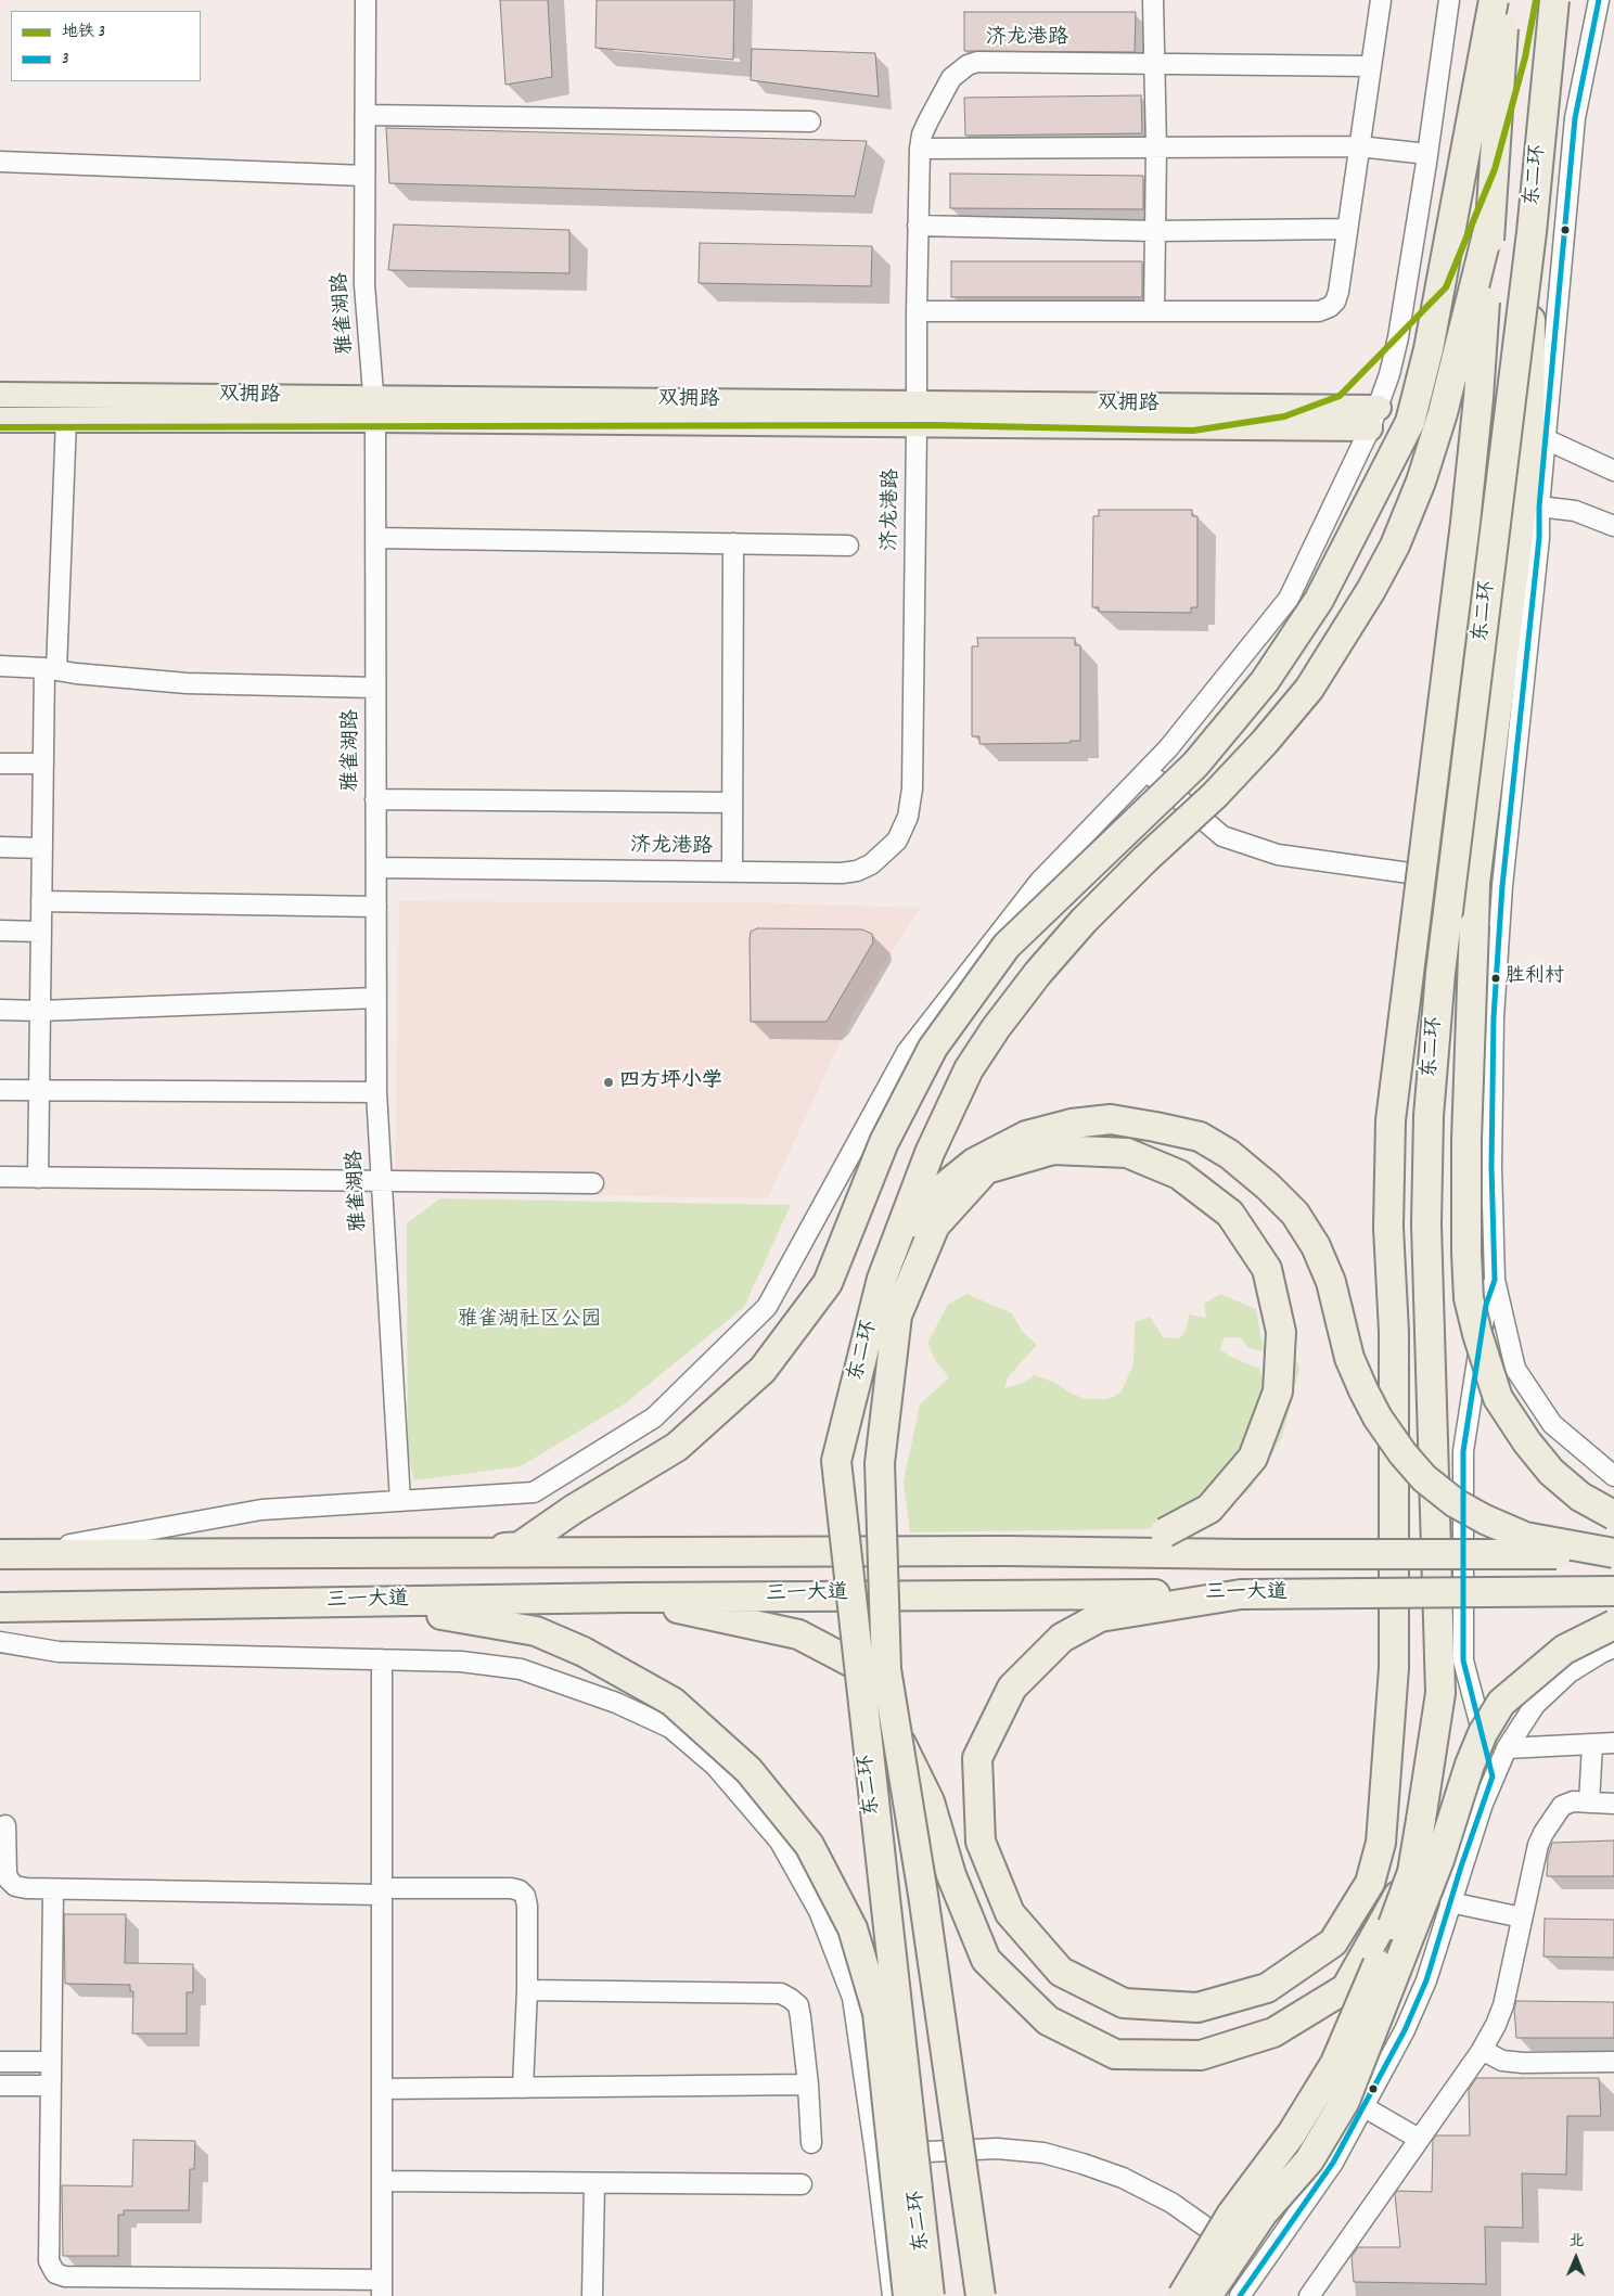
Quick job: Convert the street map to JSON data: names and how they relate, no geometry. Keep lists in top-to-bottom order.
{
  "streets": {
    "highway": ["东二环", "三一大道"],
    "main road": ["双拥路"],
    "street": ["济龙港路", "雅雀湖路"]
  },
  "crossings": [
    ["济龙港路", "雅雀湖路"],
    ["济龙港路", "双拥路"],
    ["雅雀湖路", "双拥路"]
  ],
  "parks": ["雅雀湖社区公园"],
  "places": ["胜利村", "四方坪小学"],
  "lines": ["metro line 3", "transit line 3"],
  "legend": ["地铁 3", "3"],
  "north": "top"
}
